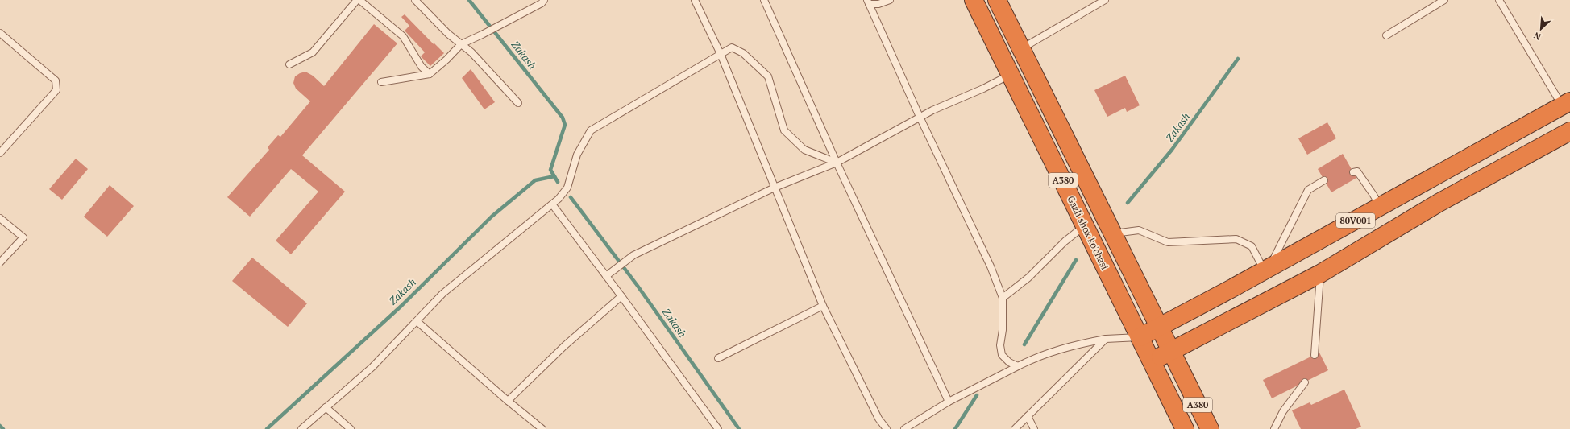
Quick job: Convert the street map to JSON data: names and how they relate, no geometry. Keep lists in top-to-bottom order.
{
  "streets": {
    "highway": ["A380", "80V001", "Gazli shox ko'chasi"]
  },
  "crossings": [
    ["A380", "80V001"],
    ["A380", "Gazli shox ko'chasi"],
    ["80V001", "Gazli shox ko'chasi"]
  ],
  "water": ["Zakash"],
  "north": "bottom left"
}
